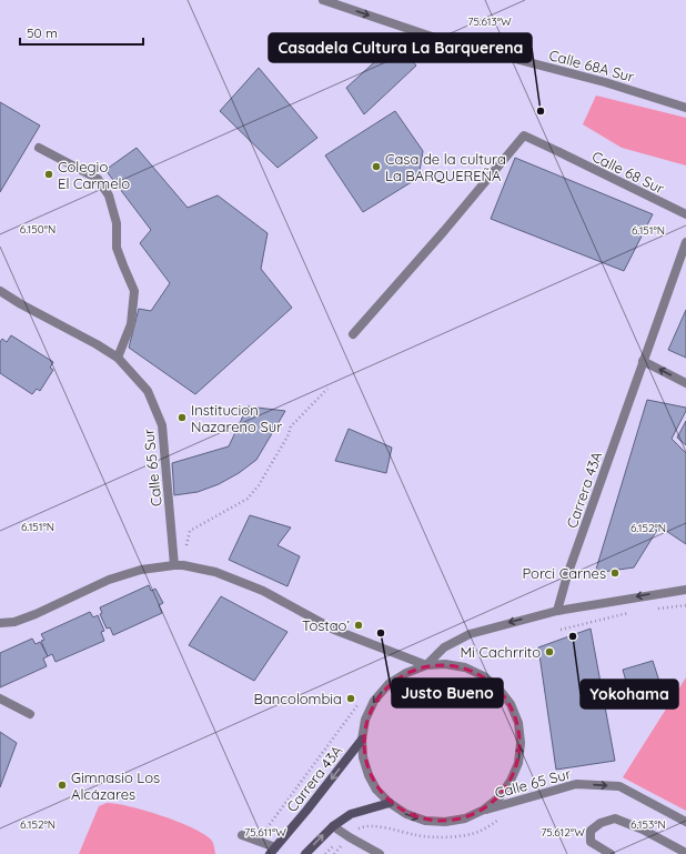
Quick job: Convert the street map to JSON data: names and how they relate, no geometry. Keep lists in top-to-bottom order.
{
  "streets": {
    "main road": ["Carrera 43A"],
    "street": ["Calle 68A Sur", "Calle 68 Sur", "Calle 65 Sur"]
  },
  "crossings": [
    ["Calle 65 Sur", "Carrera 43A"]
  ],
  "one_way": ["Calle 68A Sur", "Calle 65 Sur"],
  "places": [
    "Casadela Cultura La Barquerena",
    "Casa de la cultura La BARQUEREÑA",
    "Colegio El Carmelo",
    "Institucion Nazareno Sur",
    "Porci Carnes",
    "Tostao’",
    "Justo Bueno",
    "Yokohama",
    "Mi Cachrrito",
    "Bancolombia",
    "Gimnasio Los Alcázares"
  ],
  "scale_bar": "50 m",
  "coordinates": [
    "75.613°W",
    "6.150°N",
    "6.151°N",
    "6.152°N",
    "6.153°N",
    "75.611°W",
    "75.612°W"
  ]
}
